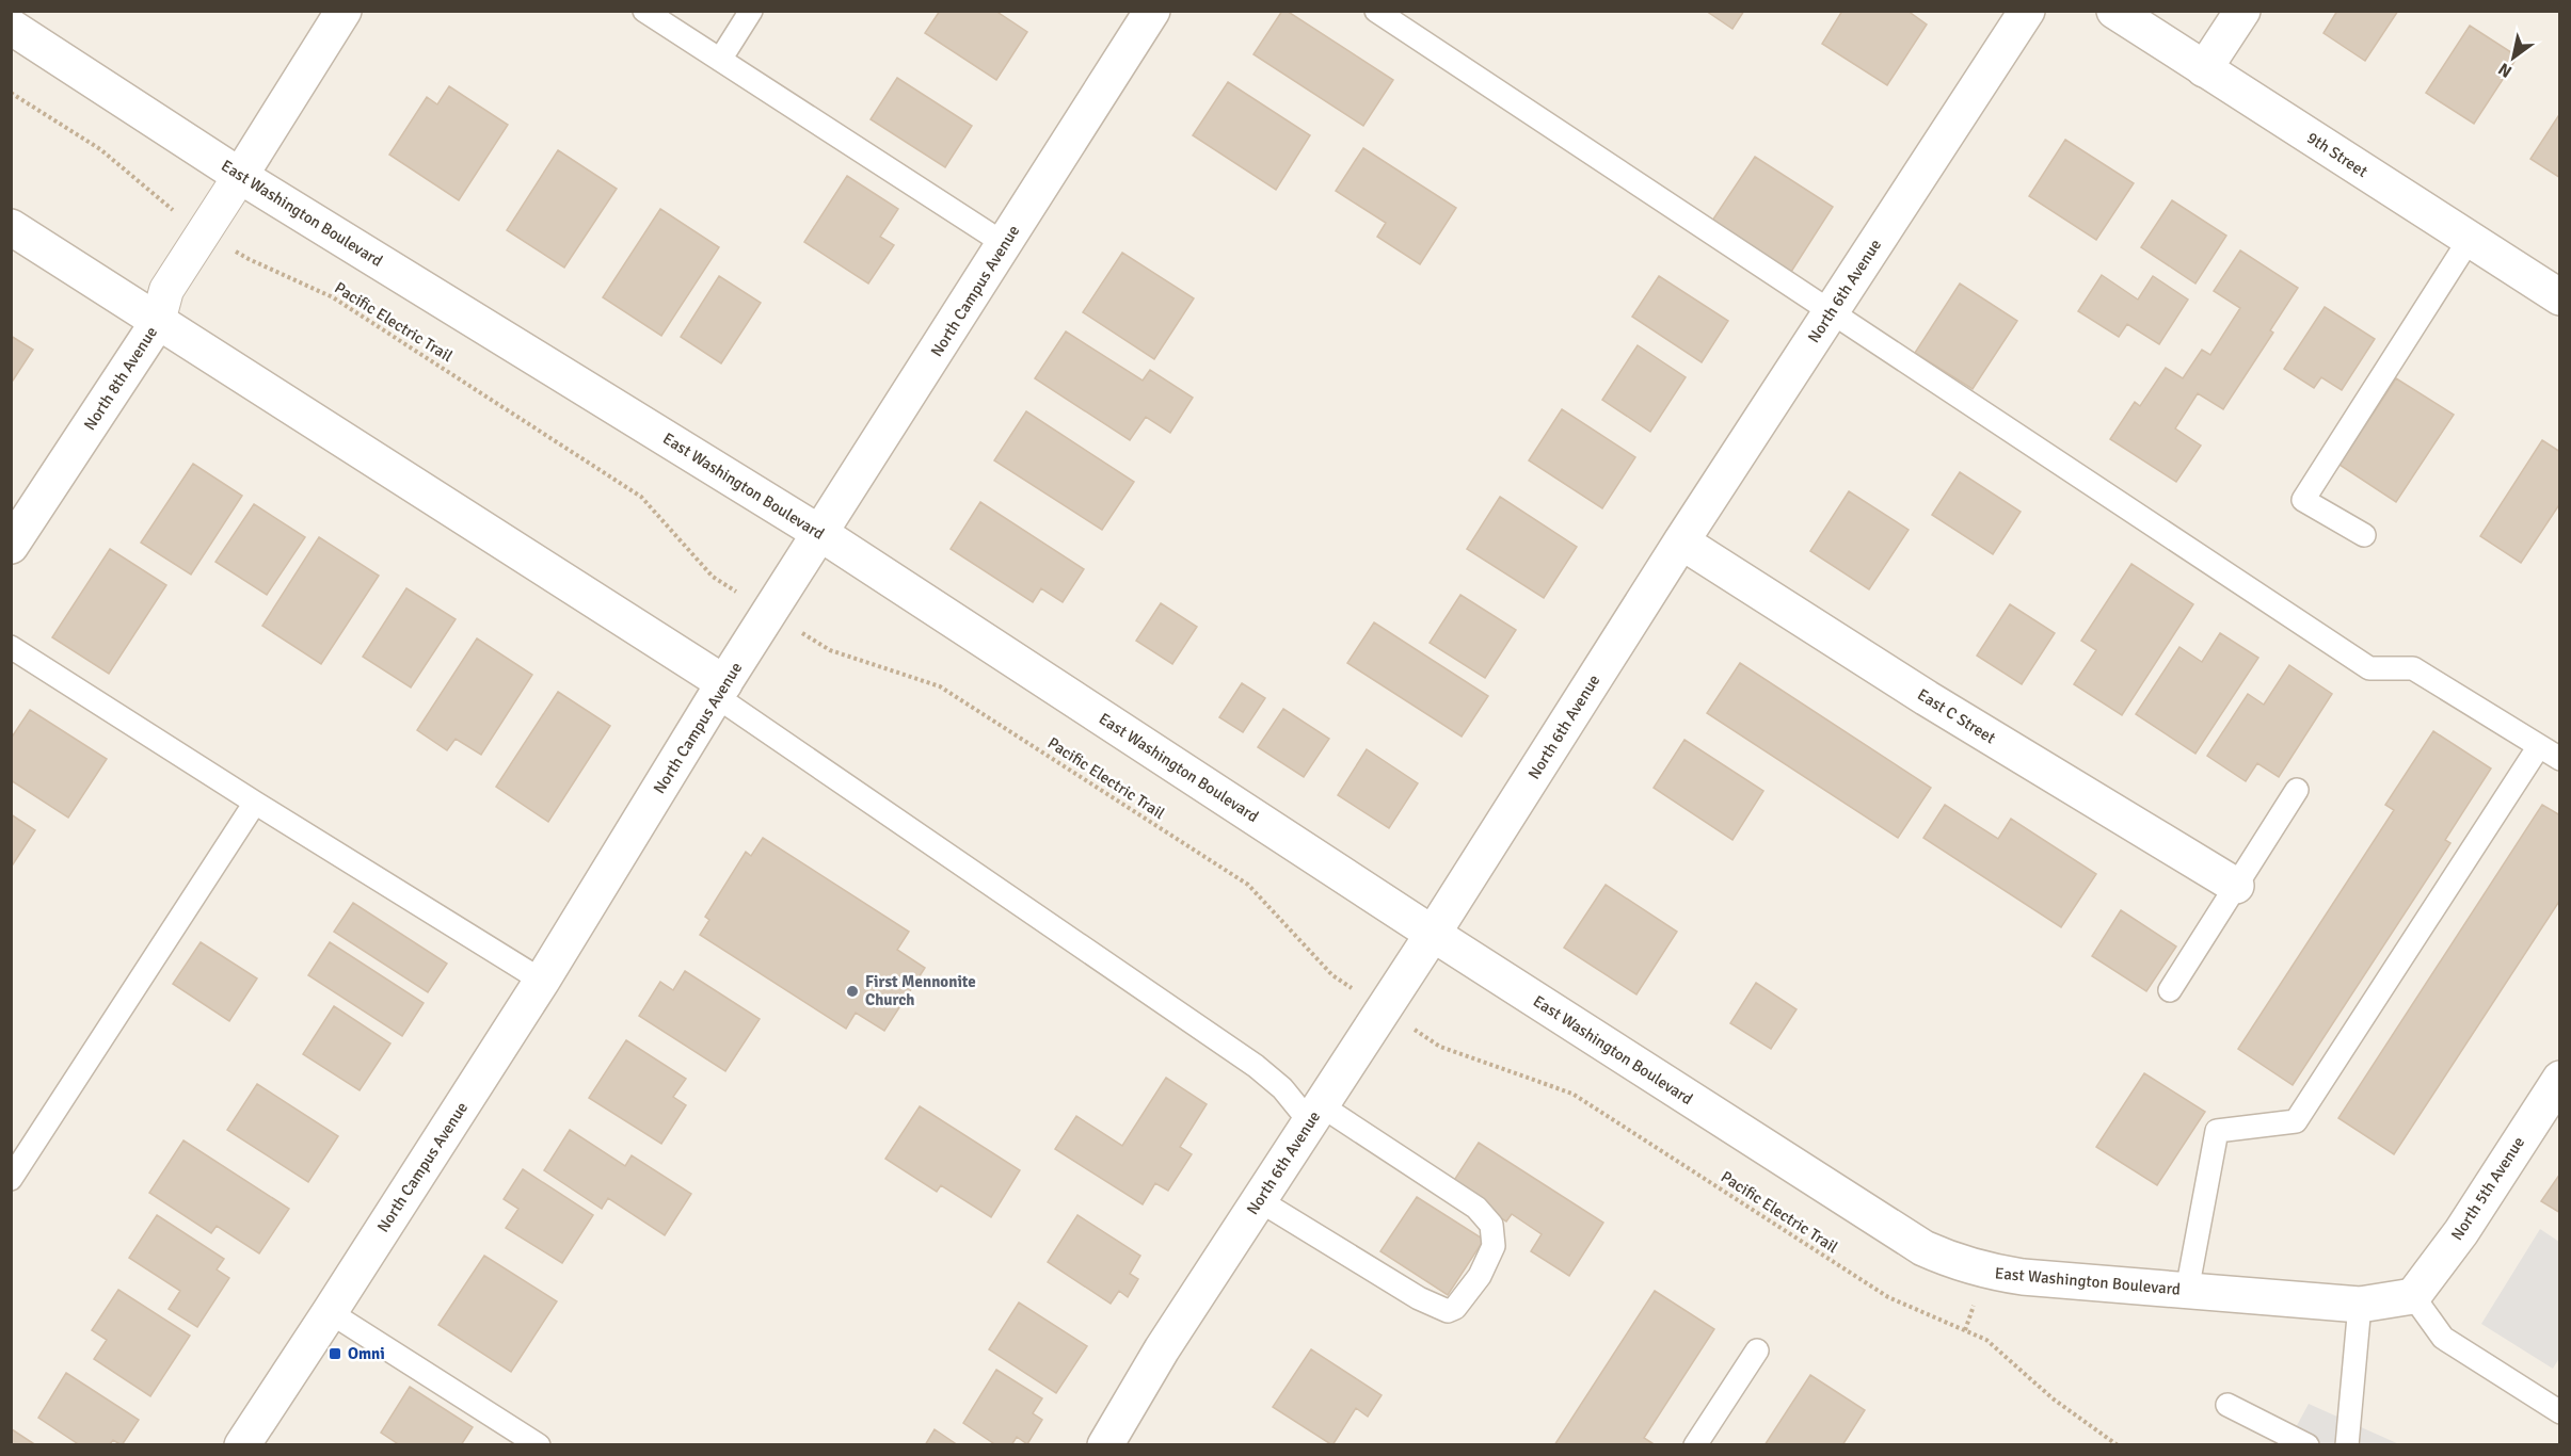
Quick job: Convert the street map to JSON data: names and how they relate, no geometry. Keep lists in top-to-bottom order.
{
  "streets": {
    "street": [
      "9th Street",
      "East Washington Boulevard",
      "North Campus Avenue",
      "North 6th Avenue",
      "North 8th Avenue",
      "East C Street",
      "North 5th Avenue"
    ],
    "path": ["Pacific Electric Trail"]
  },
  "crossings": [
    ["East Washington Boulevard", "North Campus Avenue"],
    ["East Washington Boulevard", "North 6th Avenue"],
    ["East Washington Boulevard", "North 8th Avenue"],
    ["East Washington Boulevard", "North 5th Avenue"],
    ["North 6th Avenue", "East C Street"],
    ["Pacific Electric Trail", "North 8th Avenue"]
  ],
  "places": {
    "other": ["First Mennonite Church"],
    "transit": ["Omni"]
  },
  "north": "bottom left"
}
